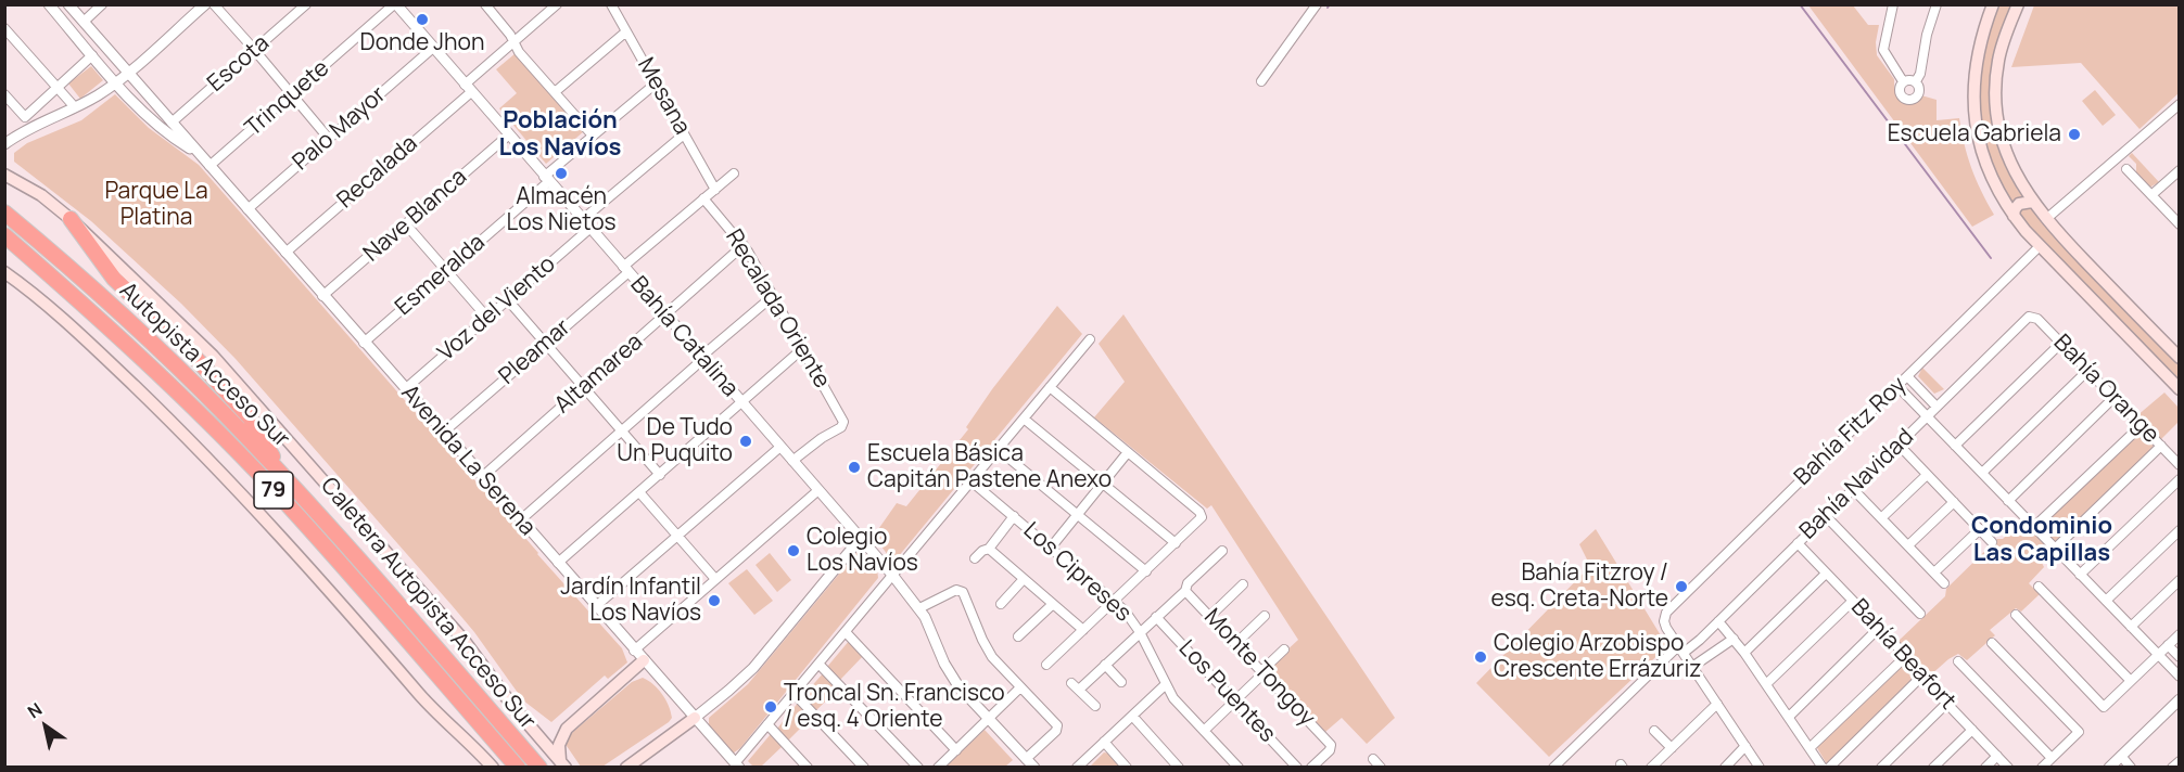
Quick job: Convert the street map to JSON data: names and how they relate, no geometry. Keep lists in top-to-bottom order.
{
  "streets": {
    "highway": ["Autopista Acceso Sur", "79"],
    "main road": ["Caletera Autopista Acceso Sur"],
    "street": [
      "Escota",
      "Mesana",
      "Trinquete",
      "Palo Mayor",
      "Recalada",
      "Nave Blanca",
      "Esmeralda",
      "Voz del Viento",
      "Recalada Oriente",
      "Bahía Catalina",
      "Pleamar",
      "Altamarea",
      "Bahía Orange",
      "Bahía Fitz Roy",
      "Avenida La Serena",
      "Bahía Navidad",
      "Los Cipreses",
      "Bahía Beafort",
      "Monte Tongoy",
      "Los Puentes"
    ]
  },
  "crossings": [
    ["Escota", "Avenida La Serena"],
    ["Mesana", "Esmeralda"],
    ["Mesana", "Pleamar"],
    ["Trinquete", "Bahía Catalina"],
    ["Trinquete", "Avenida La Serena"],
    ["Palo Mayor", "Bahía Catalina"],
    ["Palo Mayor", "Avenida La Serena"],
    ["Recalada", "Bahía Catalina"],
    ["Recalada", "Avenida La Serena"],
    ["Nave Blanca", "Bahía Catalina"],
    ["Nave Blanca", "Avenida La Serena"],
    ["Esmeralda", "Bahía Catalina"],
    ["Esmeralda", "Avenida La Serena"],
    ["Voz del Viento", "Bahía Catalina"],
    ["Voz del Viento", "Avenida La Serena"],
    ["Recalada Oriente", "Bahía Catalina"],
    ["Recalada Oriente", "Pleamar"],
    ["Recalada Oriente", "Altamarea"],
    ["Bahía Catalina", "Pleamar"],
    ["Bahía Catalina", "Altamarea"],
    ["Pleamar", "Avenida La Serena"],
    ["Altamarea", "Avenida La Serena"],
    ["Bahía Orange", "Bahía Navidad"],
    ["Bahía Fitz Roy", "Bahía Navidad"],
    ["Bahía Navidad", "Bahía Beafort"]
  ],
  "districts": ["Población Los Navíos", "Condominio Las Capillas"],
  "parks": ["Parque La Platina"],
  "places": [
    "Donde Jhon",
    "Escuela Gabriela",
    "Almacén Los Nietos",
    "De Tudo Un Puquito",
    "Escuela Básica Capitán Pastene Anexo",
    "Colegio Los Navíos",
    "Bahía Fitzroy / esq. Creta-Norte",
    "Jardín Infantil Los Navíos",
    "Colegio Arzobispo Crescente Errázuriz",
    "Troncal Sn. Francisco / esq. 4 Oriente"
  ],
  "north": "top left"
}
